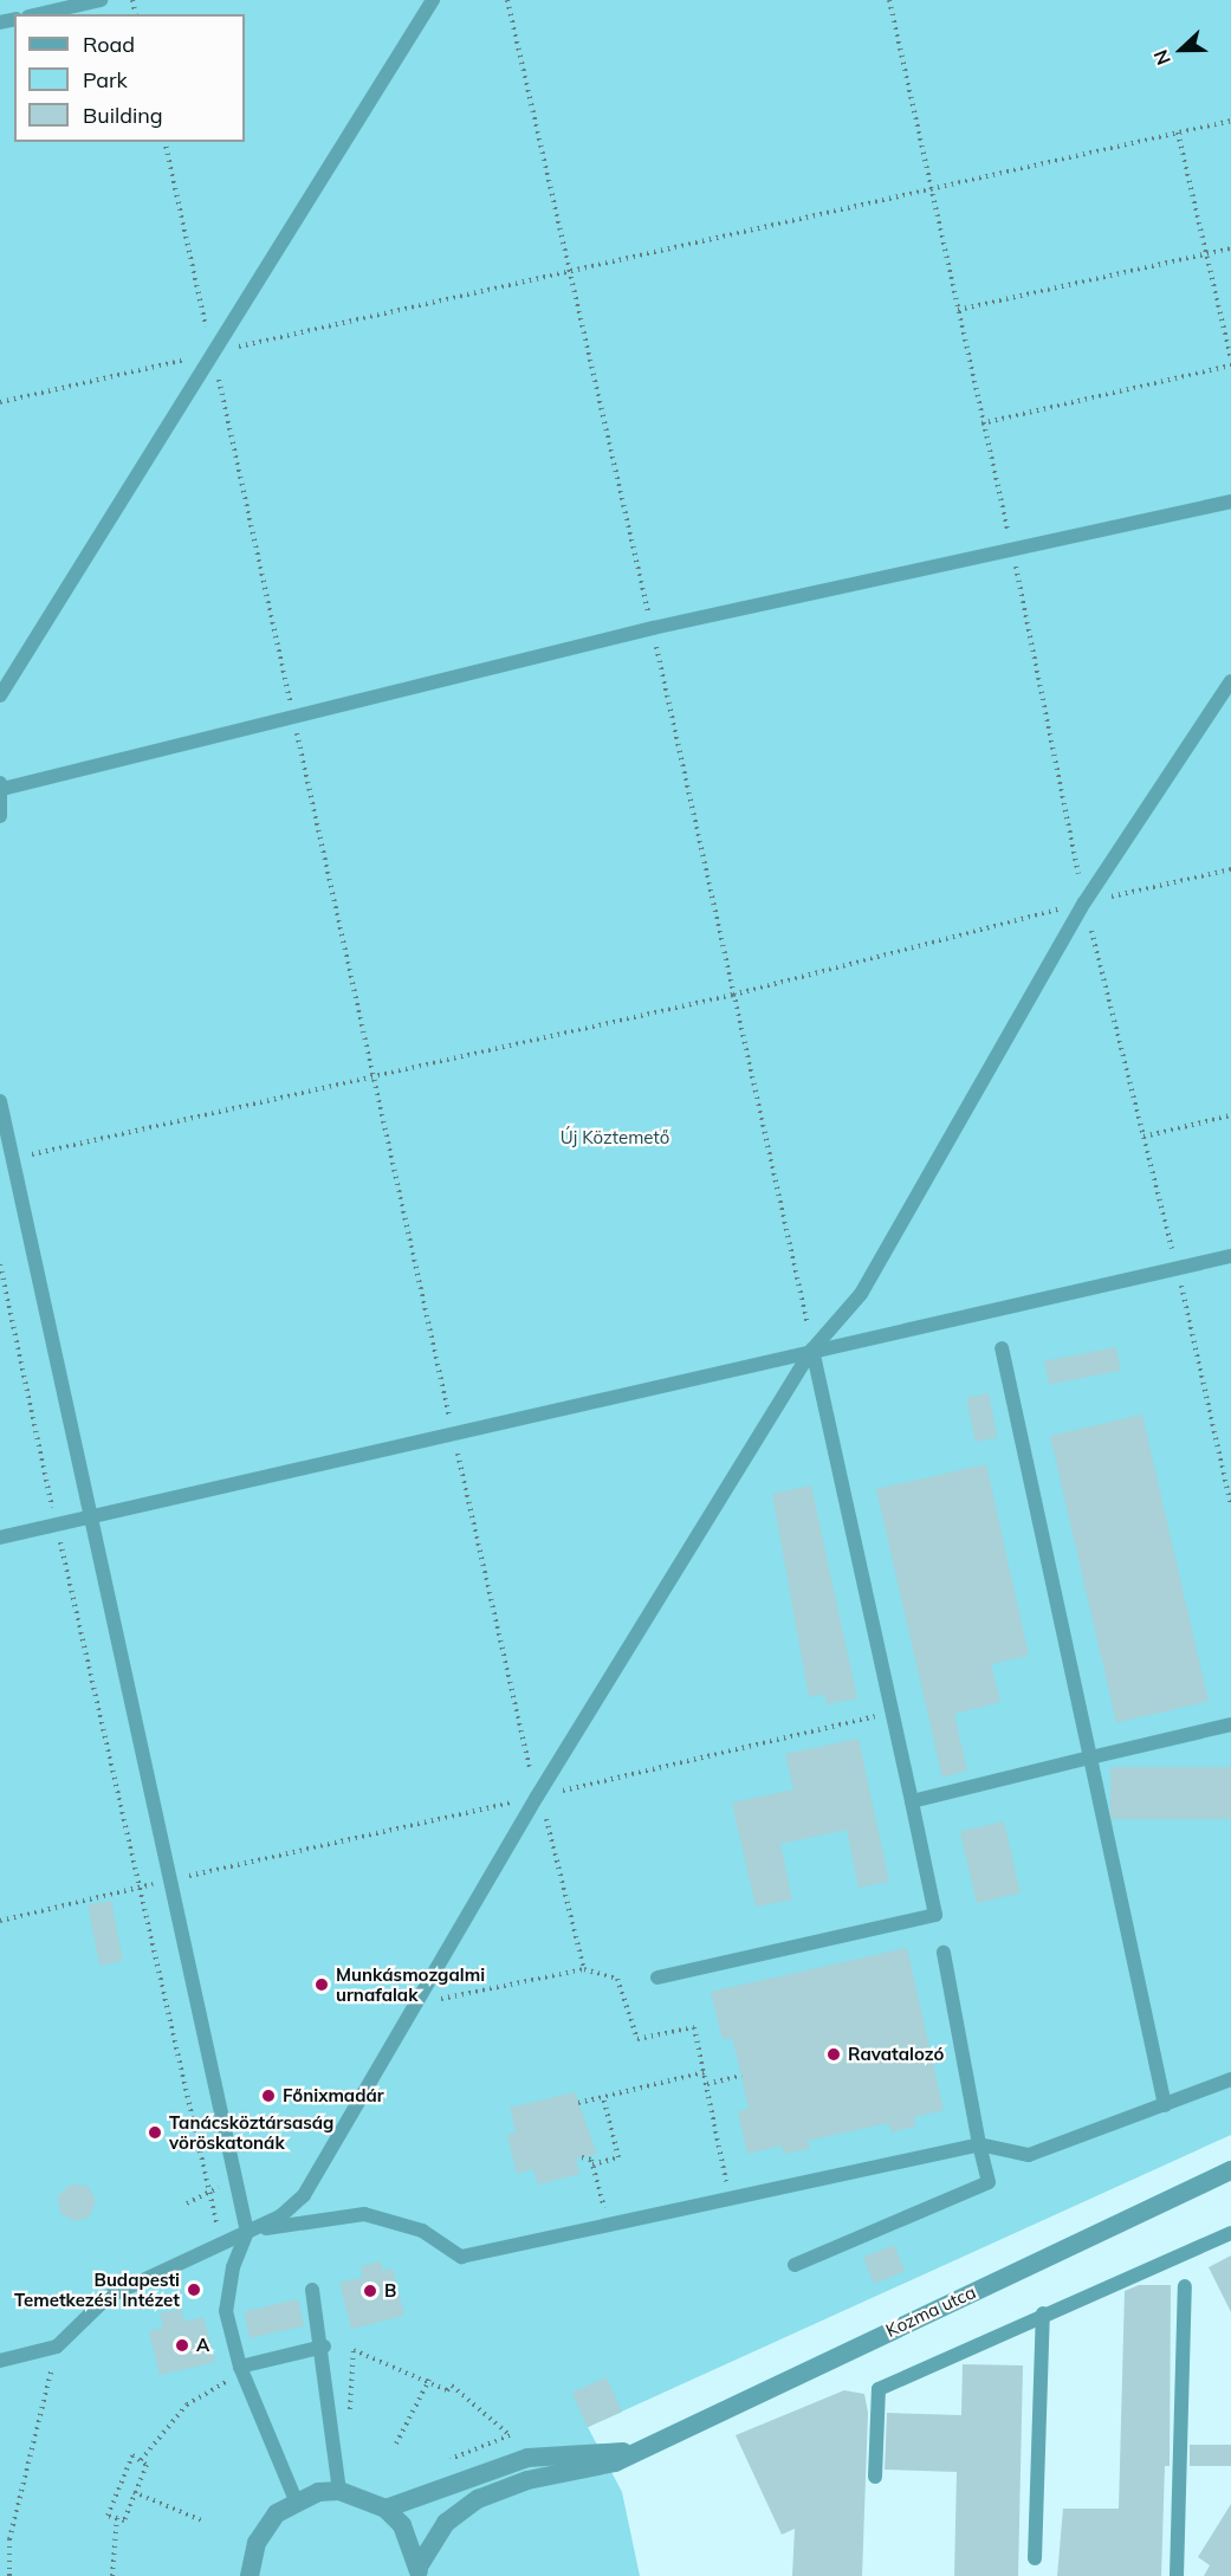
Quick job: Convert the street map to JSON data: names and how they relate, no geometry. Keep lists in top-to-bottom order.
{
  "streets": {
    "street": ["Kozma utca"]
  },
  "parks": ["Új Köztemető"],
  "places": [
    "Munkásmozgalmi urnafalak",
    "Ravatalozó",
    "Főnixmadár",
    "Tanácsköztársaság vöröskatonák",
    "Budapesti Temetkezési Intézet",
    "B",
    "A"
  ],
  "legend": ["Road", "Park", "Building"],
  "north": "left"
}
